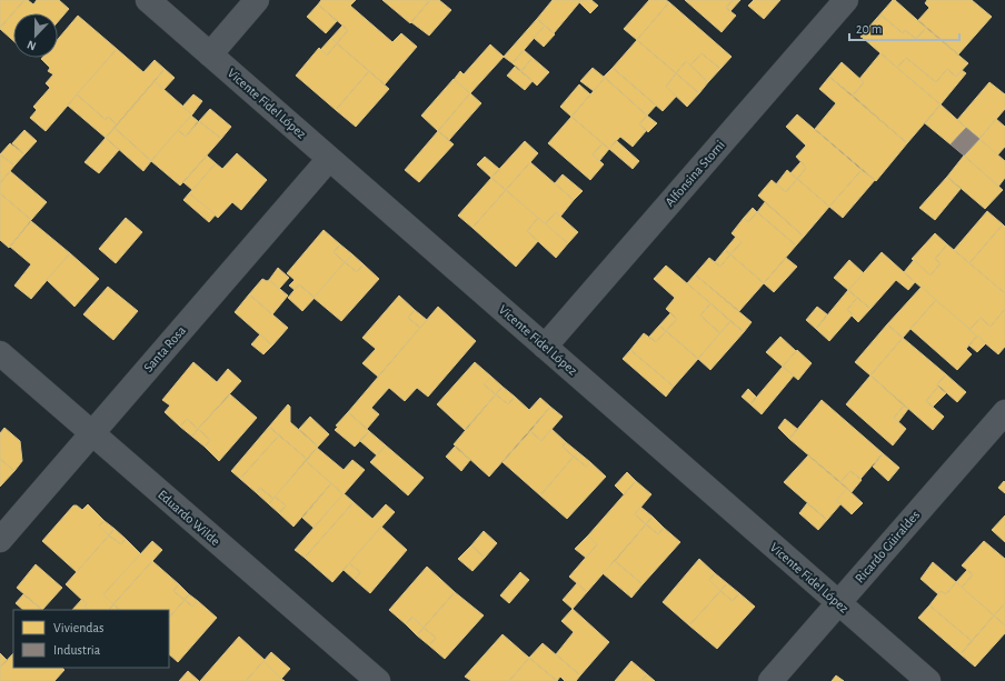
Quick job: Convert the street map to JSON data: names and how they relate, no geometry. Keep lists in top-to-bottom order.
{
  "streets": {
    "street": [
      "Vicente Fidel López",
      "Alfonsina Storni",
      "Santa Rosa",
      "Eduardo Wilde",
      "Ricardo Güiraldes"
    ]
  },
  "crossings": [
    ["Vicente Fidel López", "Alfonsina Storni"],
    ["Vicente Fidel López", "Santa Rosa"],
    ["Vicente Fidel López", "Ricardo Güiraldes"],
    ["Santa Rosa", "Eduardo Wilde"]
  ],
  "legend": ["Viviendas", "Industria"],
  "scale_bar": "20 m",
  "north": "bottom"
}
